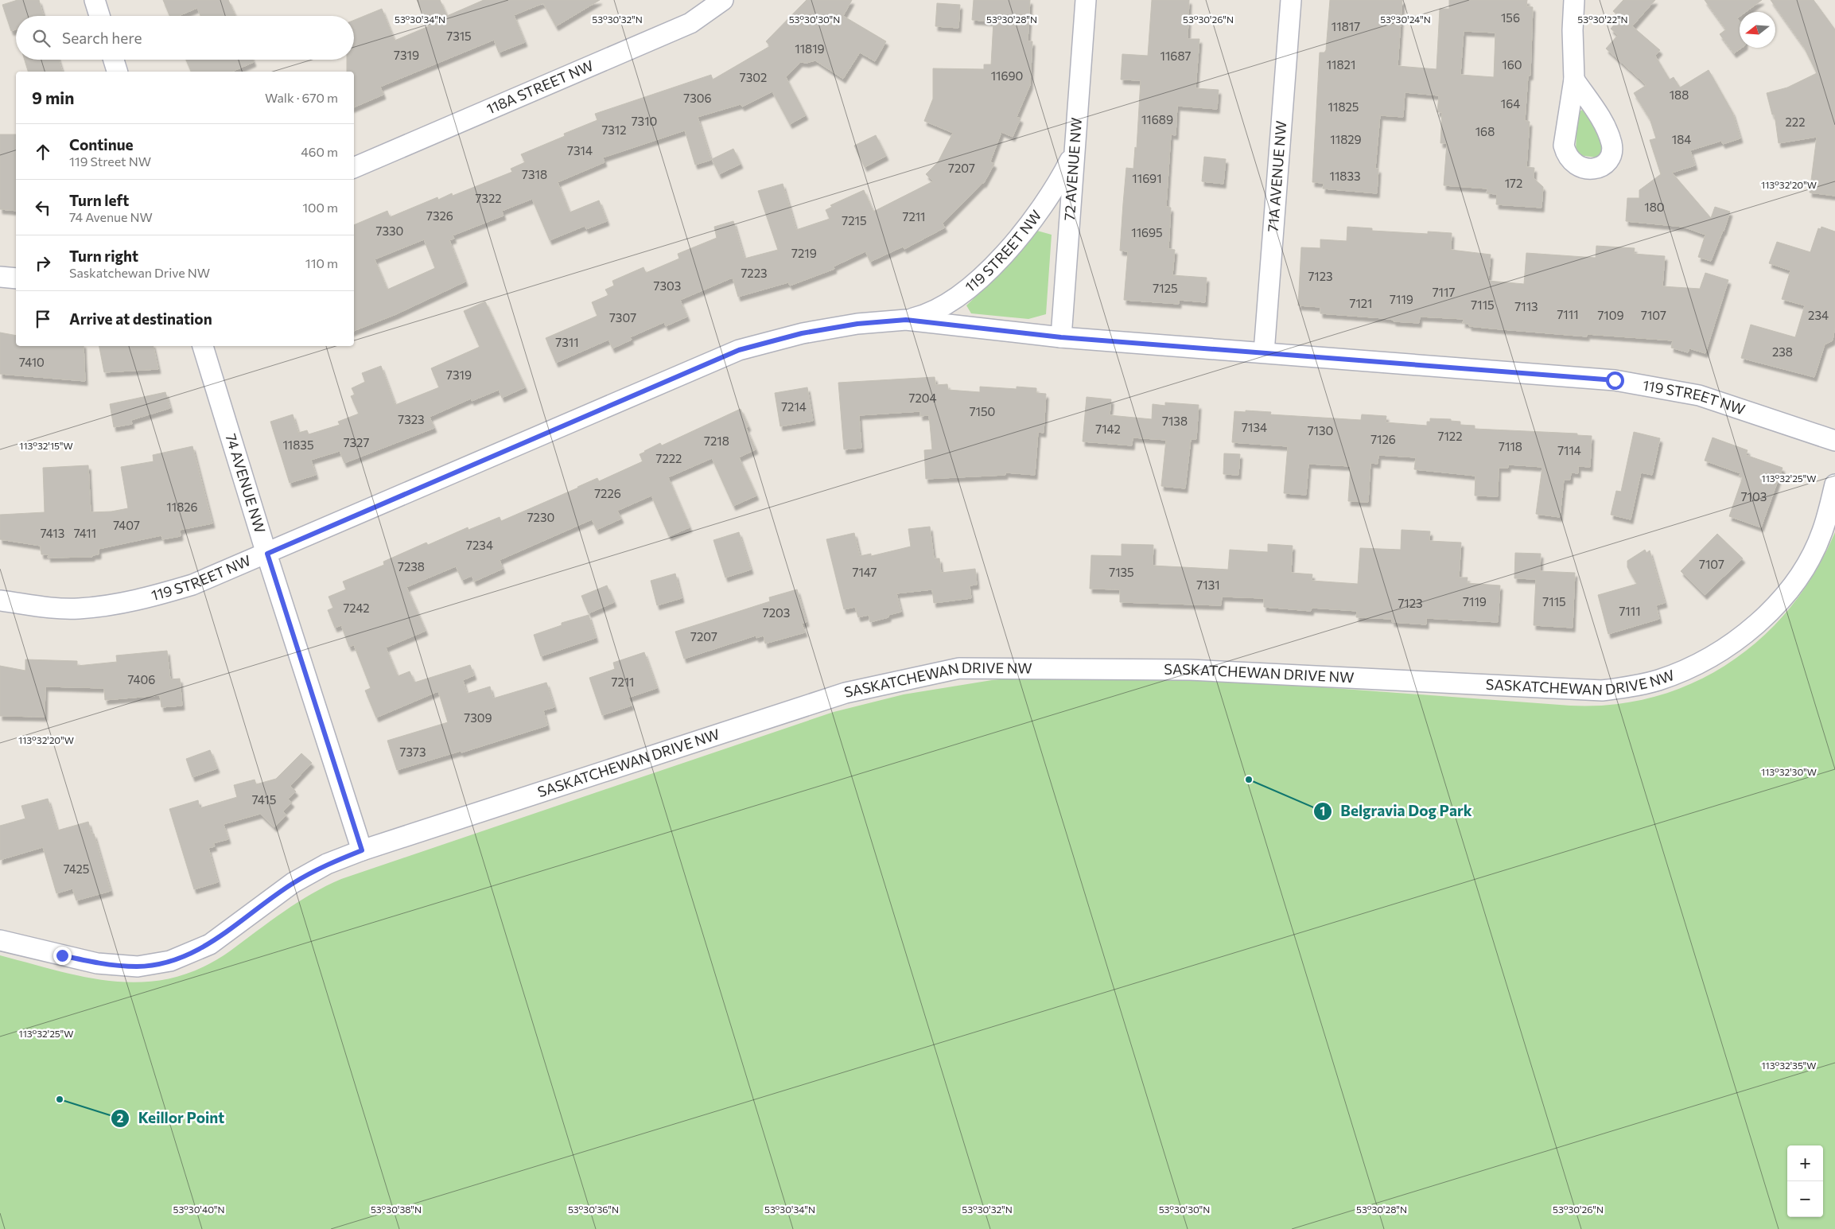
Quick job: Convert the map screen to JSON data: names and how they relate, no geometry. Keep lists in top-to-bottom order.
{
  "streets": {
    "street": [
      "118A STREET NW",
      "72 AVENUE NW",
      "71A AVENUE NW",
      "119 STREET NW",
      "74 AVENUE NW",
      "SASKATCHEWAN DRIVE NW"
    ]
  },
  "crossings": [
    ["72 AVENUE NW", "119 STREET NW"],
    ["71A AVENUE NW", "119 STREET NW"],
    ["119 STREET NW", "74 AVENUE NW"],
    ["74 AVENUE NW", "SASKATCHEWAN DRIVE NW"]
  ],
  "places": ["Belgravia Dog Park", "Keillor Point"],
  "house_numbers": [
    "156",
    "11817",
    "7315",
    "11819",
    "7319",
    "11687",
    "11821",
    "160",
    "11690",
    "7302",
    "188",
    "7306",
    "164",
    "11825",
    "11689",
    "7310",
    "222",
    "7312",
    "168",
    "11829",
    "184",
    "7314",
    "7207",
    "7318",
    "11833",
    "11691",
    "172",
    "7322",
    "180",
    "7326",
    "7211",
    "7215",
    "7330",
    "11695",
    "7219",
    "7223",
    "7123",
    "7303",
    "7125",
    "7117",
    "7119",
    "7121",
    "7115",
    "7113",
    "7111",
    "7109",
    "7107",
    "234",
    "7307",
    "7311",
    "238",
    "7410",
    "7319",
    "7204",
    "7214",
    "7150",
    "7323",
    "7138",
    "7134",
    "7142",
    "7130",
    "7122",
    "7126",
    "7218",
    "7327",
    "11835",
    "7118",
    "7114",
    "7222",
    "7226",
    "7103",
    "11826",
    "7230",
    "7407",
    "7413",
    "7411",
    "7234",
    "7107",
    "7238",
    "7147",
    "7135",
    "7131",
    "7119",
    "7115",
    "7123",
    "7242",
    "7111",
    "7203",
    "7207",
    "7406",
    "7211",
    "7309",
    "7373",
    "7415",
    "7425"
  ],
  "north": "left",
  "page": {
    "search": "Search here",
    "heading": ["9 min", "Walk · 670 m"],
    "list": [
      ["Continue", "119 Street NW", "460 m"],
      ["Turn left", "74 Avenue NW", "100 m"],
      ["Turn right", "Saskatchewan Drive NW", "110 m"],
      "Arrive at destination"
    ],
    "map_buttons": ["+", "−"]
  },
  "coordinates": [
    "53°30'34\"N",
    "53°30'32\"N",
    "53°30'30\"N",
    "53°30'28\"N",
    "53°30'26\"N",
    "53°30'24\"N",
    "53°30'22\"N",
    "113°32'20\"W",
    "113°32'15\"W",
    "113°32'25\"W",
    "113°32'30\"W",
    "113°32'35\"W",
    "53°30'40\"N",
    "53°30'38\"N",
    "53°30'36\"N"
  ]
}
